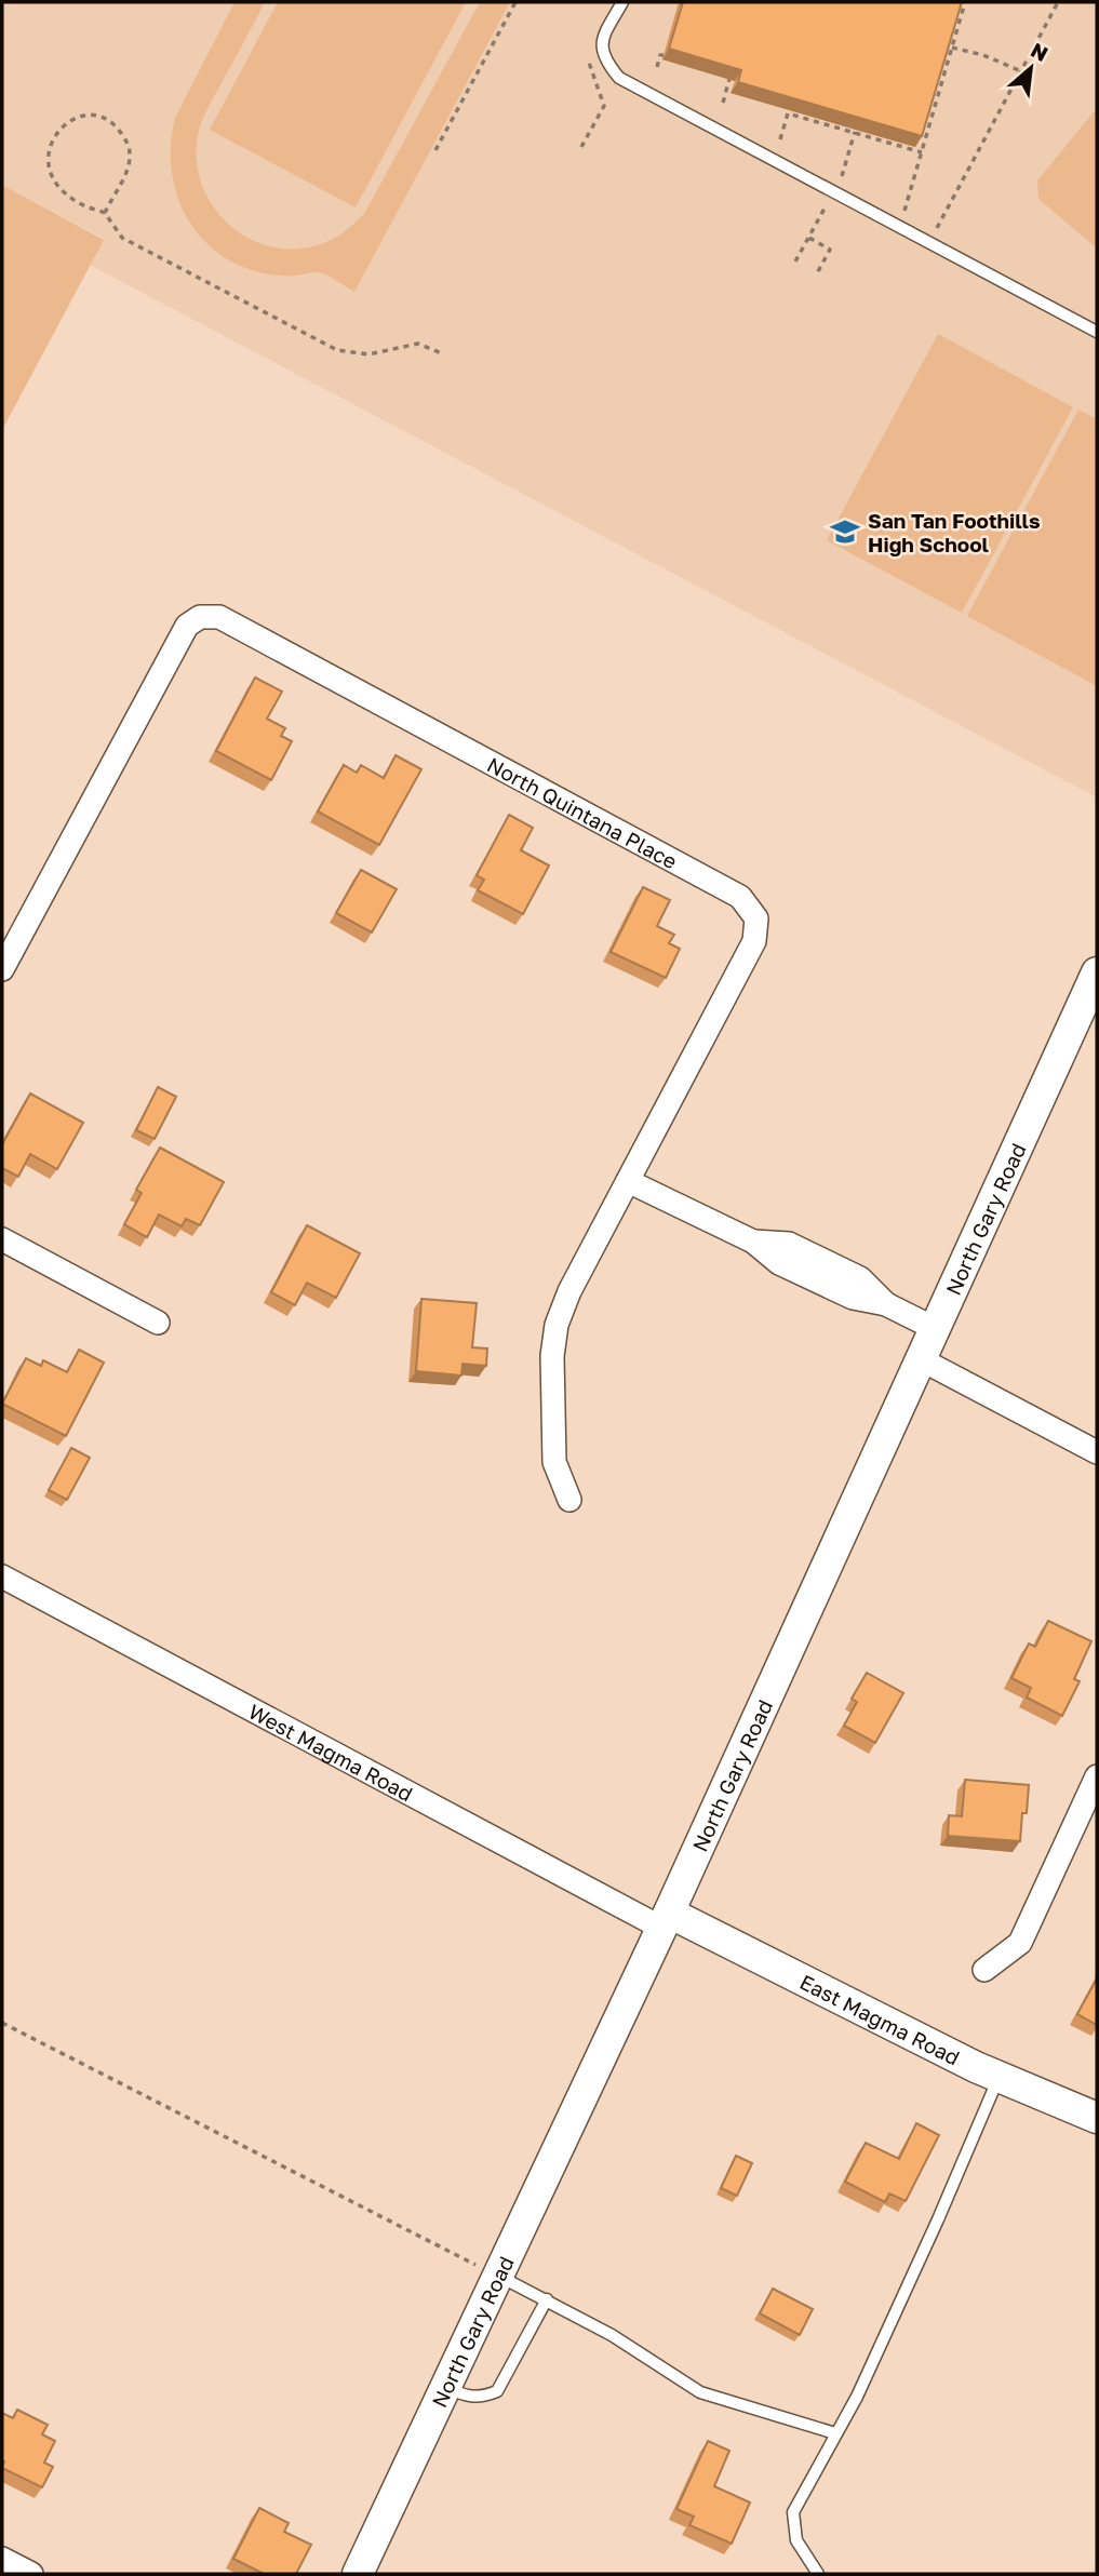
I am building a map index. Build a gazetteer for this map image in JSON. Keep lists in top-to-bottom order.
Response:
{
  "streets": {
    "street": [
      "North Quintana Place",
      "North Gary Road",
      "West Magma Road",
      "East Magma Road"
    ]
  },
  "crossings": [
    ["North Gary Road", "West Magma Road"],
    ["North Gary Road", "East Magma Road"],
    ["West Magma Road", "East Magma Road"]
  ],
  "places": {
    "school or university": ["San Tan Foothills High School"]
  },
  "north": "top right"
}
